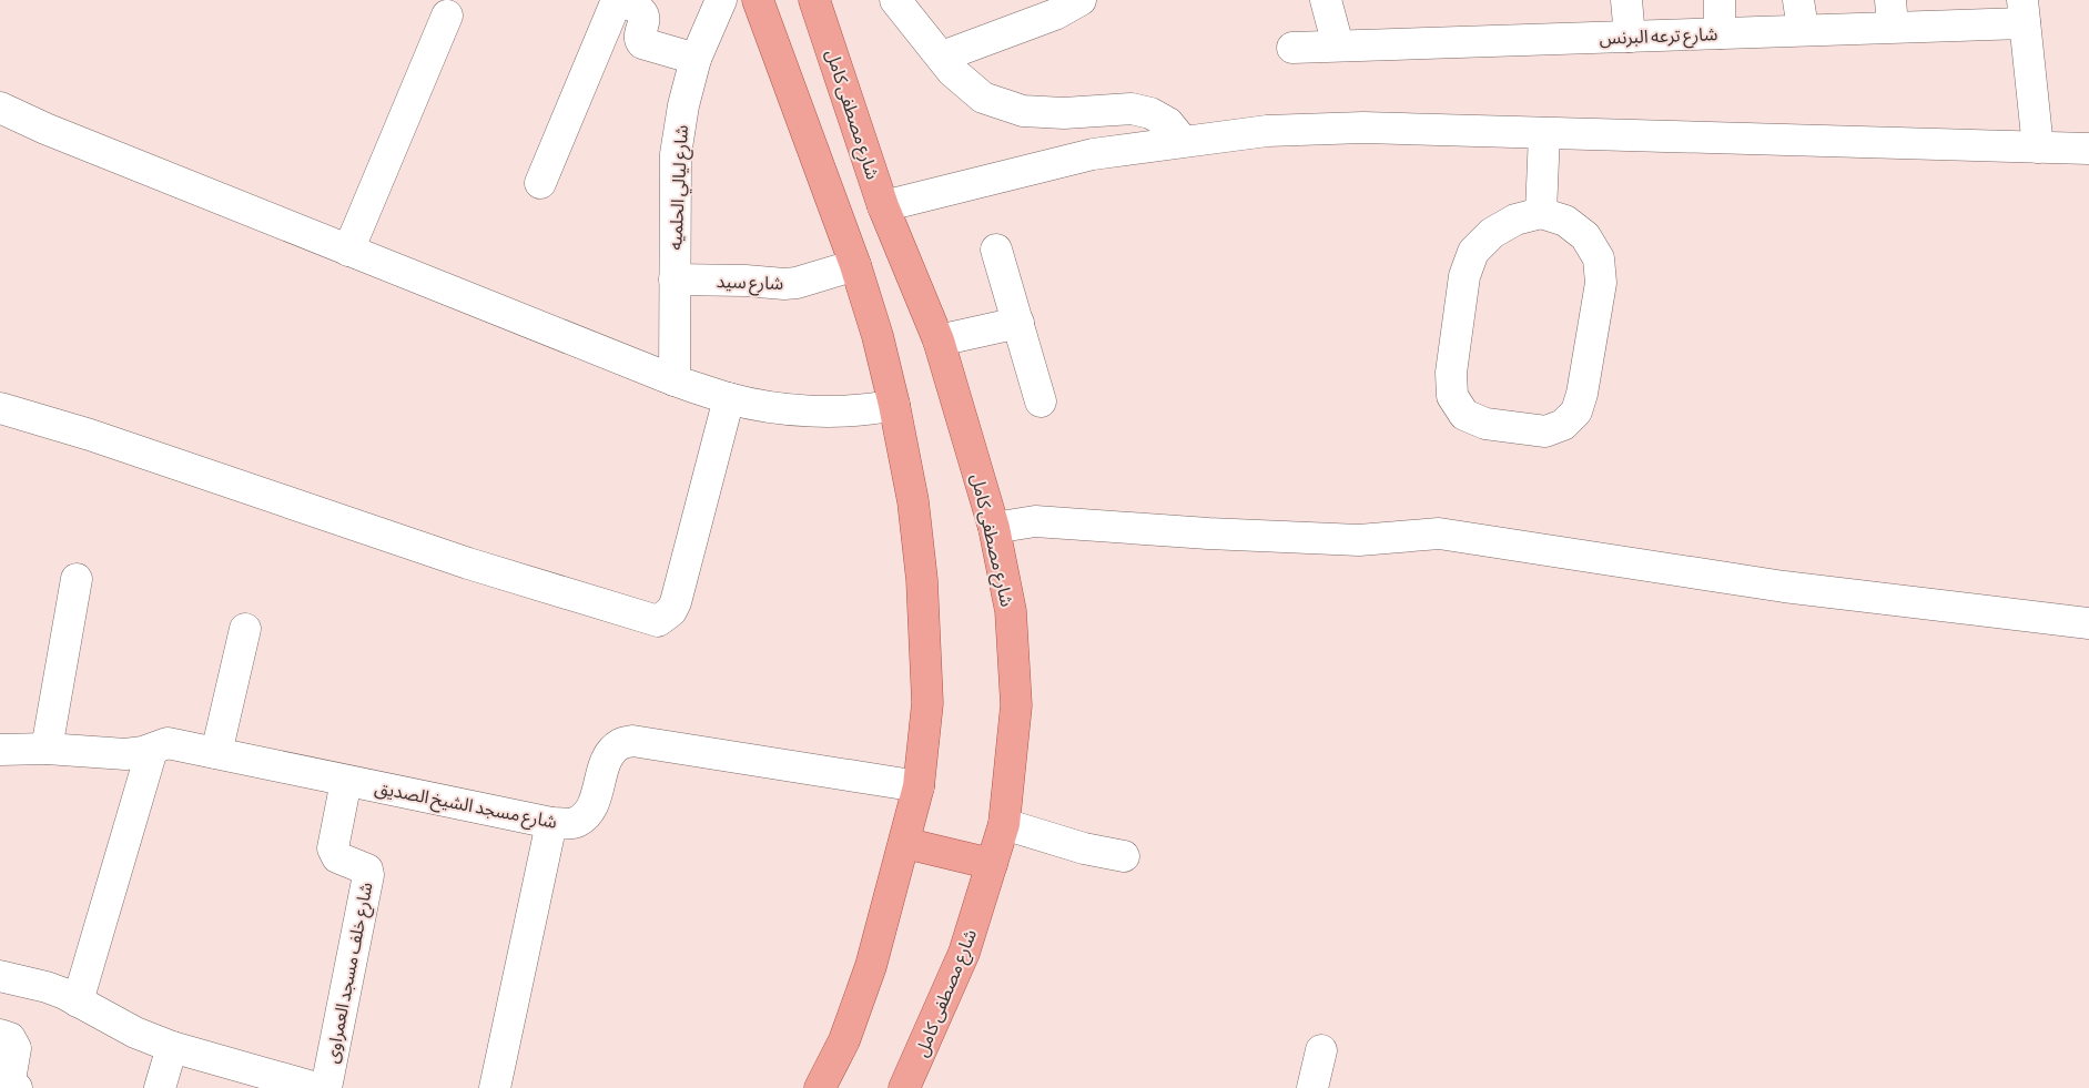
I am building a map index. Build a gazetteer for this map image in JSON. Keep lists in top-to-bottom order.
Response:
{
  "streets": {
    "main road": ["شارع مصطفى كامل"],
    "street": [
      "شارع ترعه البرنس",
      "شارع ليالي الحلميه",
      "شارع سيد",
      "شارع مسجد الشيخ الصديق",
      "شارع خلف مسجد العمراوى"
    ]
  },
  "crossings": [
    ["شارع ليالي الحلميه", "شارع سيد"],
    ["شارع مسجد الشيخ الصديق", "شارع خلف مسجد العمراوى"]
  ]
}
